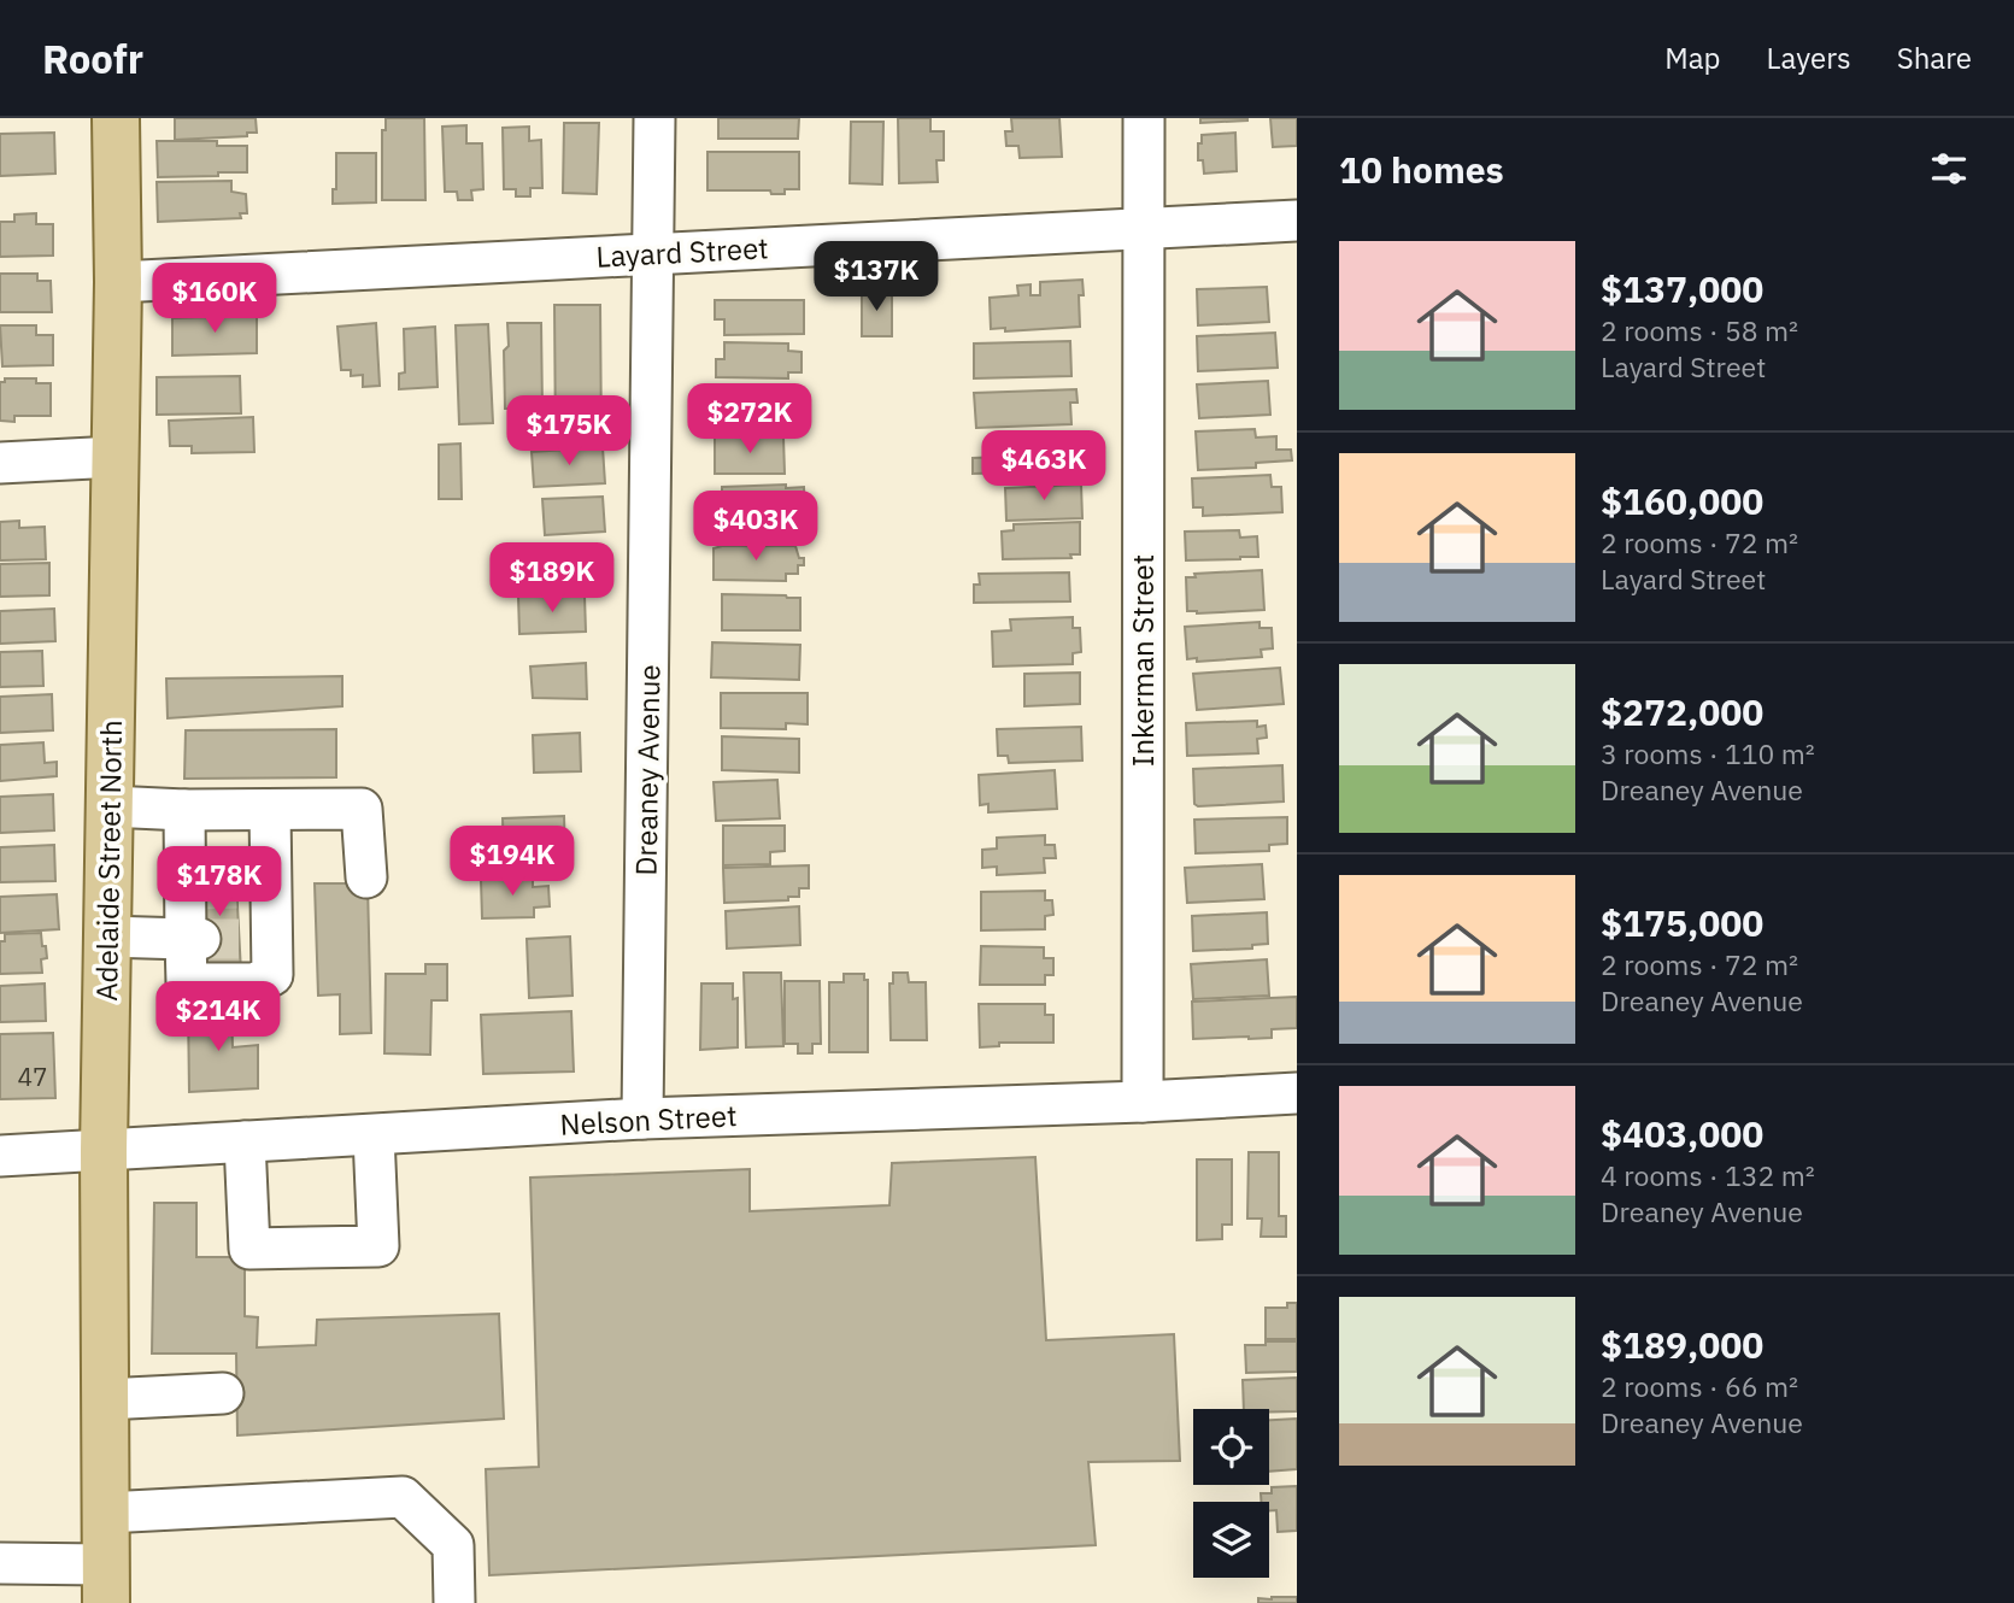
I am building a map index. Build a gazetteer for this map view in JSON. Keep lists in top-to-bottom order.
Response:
{
  "streets": {
    "main road": ["Adelaide Street North"],
    "street": [
      "Layard Street",
      "Inkerman Street",
      "Dreaney Avenue",
      "Nelson Street"
    ]
  },
  "crossings": [
    ["Layard Street", "Inkerman Street"],
    ["Layard Street", "Dreaney Avenue"],
    ["Layard Street", "Adelaide Street North"],
    ["Inkerman Street", "Nelson Street"],
    ["Dreaney Avenue", "Nelson Street"],
    ["Adelaide Street North", "Nelson Street"]
  ],
  "house_numbers": ["47"],
  "page": {
    "header": "Roofr",
    "nav": ["Map", "Layers", "Share"],
    "heading": "10 homes",
    "list": [
      {
        "name": "$137,000",
        "note": "2 rooms · 58 m² · Layard Street"
      },
      {
        "name": "$160,000",
        "note": "2 rooms · 72 m² · Layard Street"
      },
      {
        "name": "$272,000",
        "note": "3 rooms · 110 m² · Dreaney Avenue"
      },
      {
        "name": "$175,000",
        "note": "2 rooms · 72 m² · Dreaney Avenue"
      },
      {
        "name": "$403,000",
        "note": "4 rooms · 132 m² · Dreaney Avenue"
      },
      {
        "name": "$189,000",
        "note": "2 rooms · 66 m² · Dreaney Avenue"
      }
    ],
    "price": [
      "$137K",
      "$160K",
      "$272K",
      "$175K",
      "$463K",
      "$403K",
      "$189K",
      "$194K",
      "$178K",
      "$214K"
    ]
  }
}
